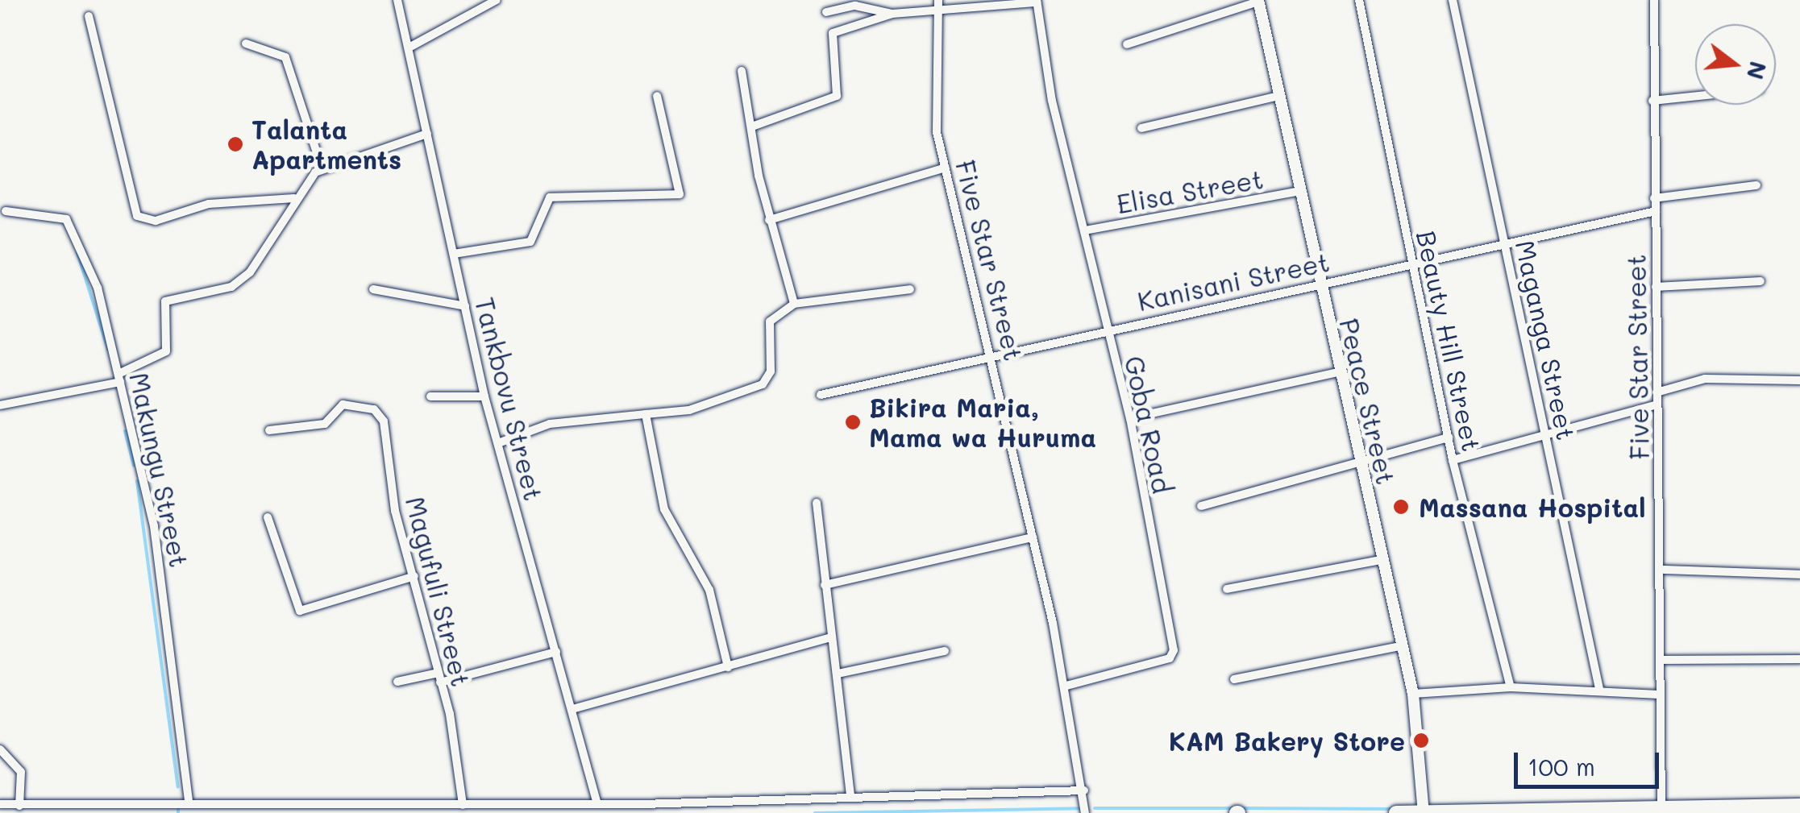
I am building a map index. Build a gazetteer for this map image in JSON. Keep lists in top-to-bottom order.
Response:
{
  "streets": {
    "street": [
      "Elisa Street",
      "Five Star Street",
      "Kanisani Street",
      "Maganga Street",
      "Beauty Hill Street",
      "Tankbovu Street",
      "Peace Street",
      "Goba Road",
      "Makungu Street",
      "Magufuli Street"
    ]
  },
  "crossings": [
    ["Elisa Street", "Peace Street"],
    ["Elisa Street", "Goba Road"],
    ["Five Star Street", "Kanisani Street"],
    ["Five Star Street", "Goba Road"],
    ["Kanisani Street", "Maganga Street"],
    ["Kanisani Street", "Beauty Hill Street"],
    ["Kanisani Street", "Peace Street"],
    ["Kanisani Street", "Goba Road"]
  ],
  "places": [
    "Talanta Apartments",
    "Bikira Maria, Mama wa Huruma",
    "Massana Hospital",
    "KAM Bakery Store"
  ],
  "scale_bar": "100 m",
  "north": "right"
}
